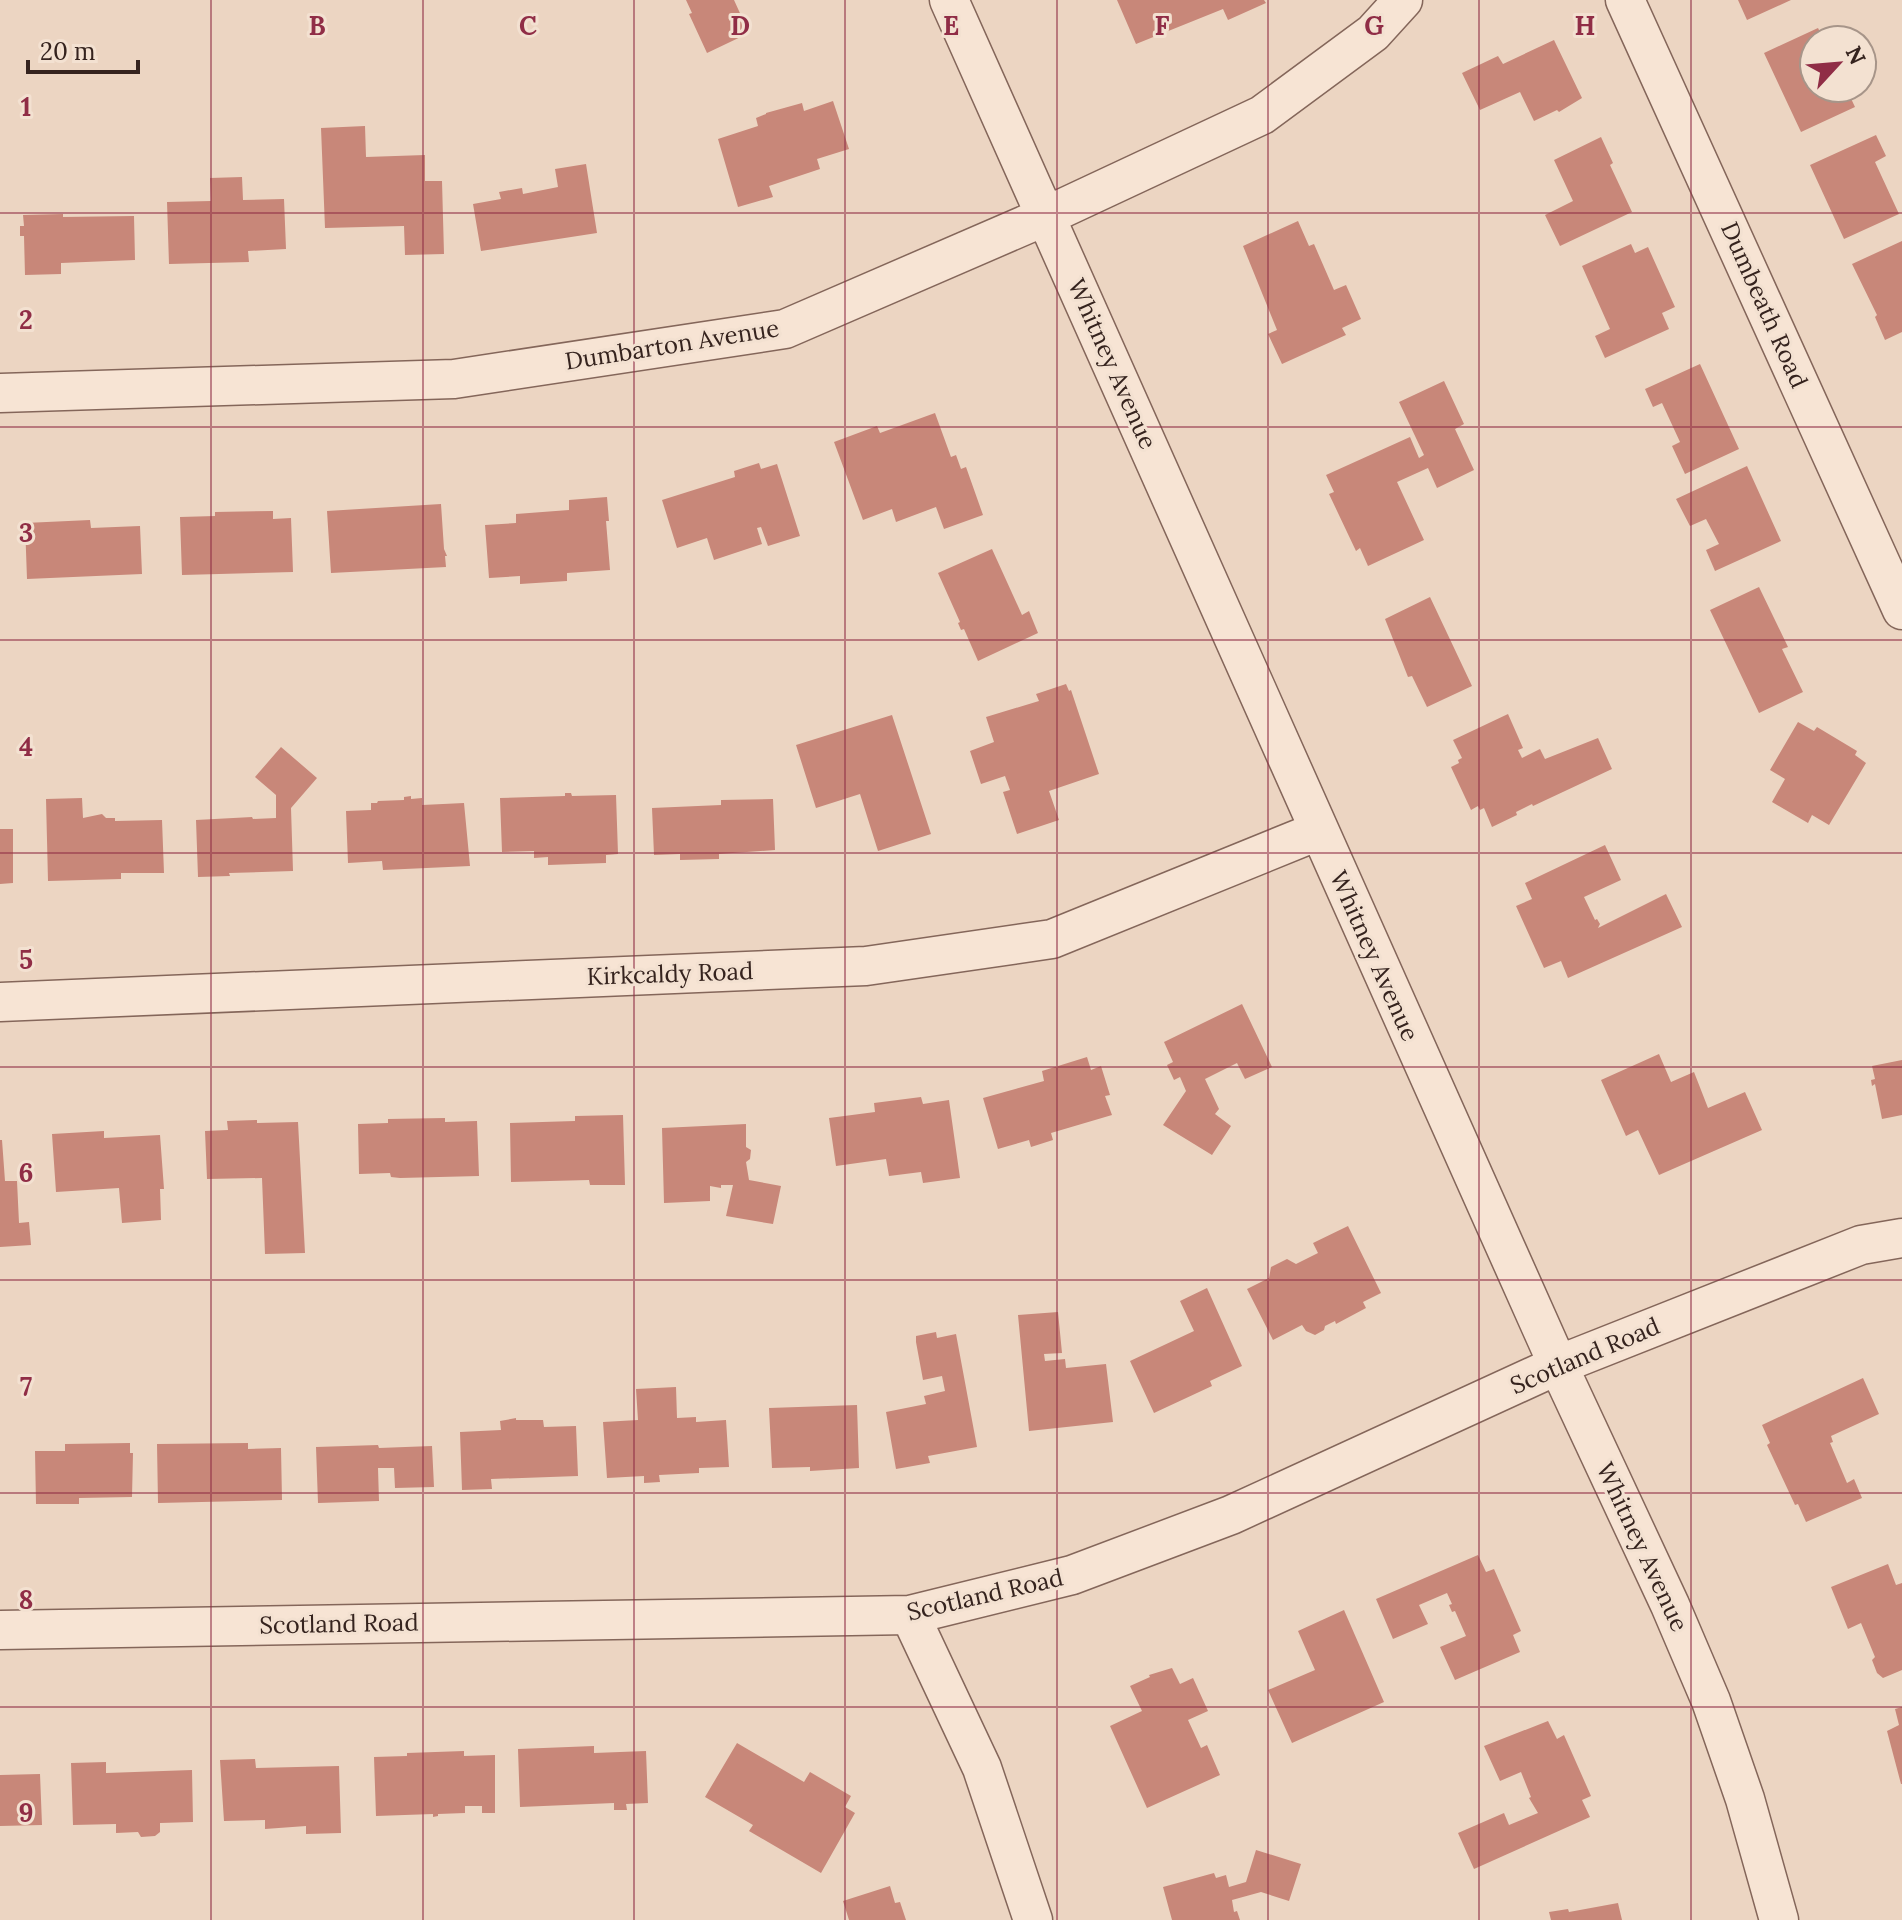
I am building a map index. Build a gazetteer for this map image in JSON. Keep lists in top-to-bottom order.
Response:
{
  "streets": {
    "street": [
      "Dumbeath Road",
      "Dumbarton Avenue",
      "Whitney Avenue",
      "Kirkcaldy Road",
      "Scotland Road"
    ]
  },
  "crossings": [
    ["Dumbarton Avenue", "Whitney Avenue"],
    ["Whitney Avenue", "Kirkcaldy Road"],
    ["Whitney Avenue", "Scotland Road"]
  ],
  "scale_bar": "20 m",
  "north": "top right",
  "grid": {
    "columns": [
      "B",
      "C",
      "D",
      "E",
      "F",
      "G",
      "H"
    ],
    "rows": [
      "1",
      "2",
      "3",
      "4",
      "5",
      "6",
      "7",
      "8",
      "9"
    ]
  }
}
